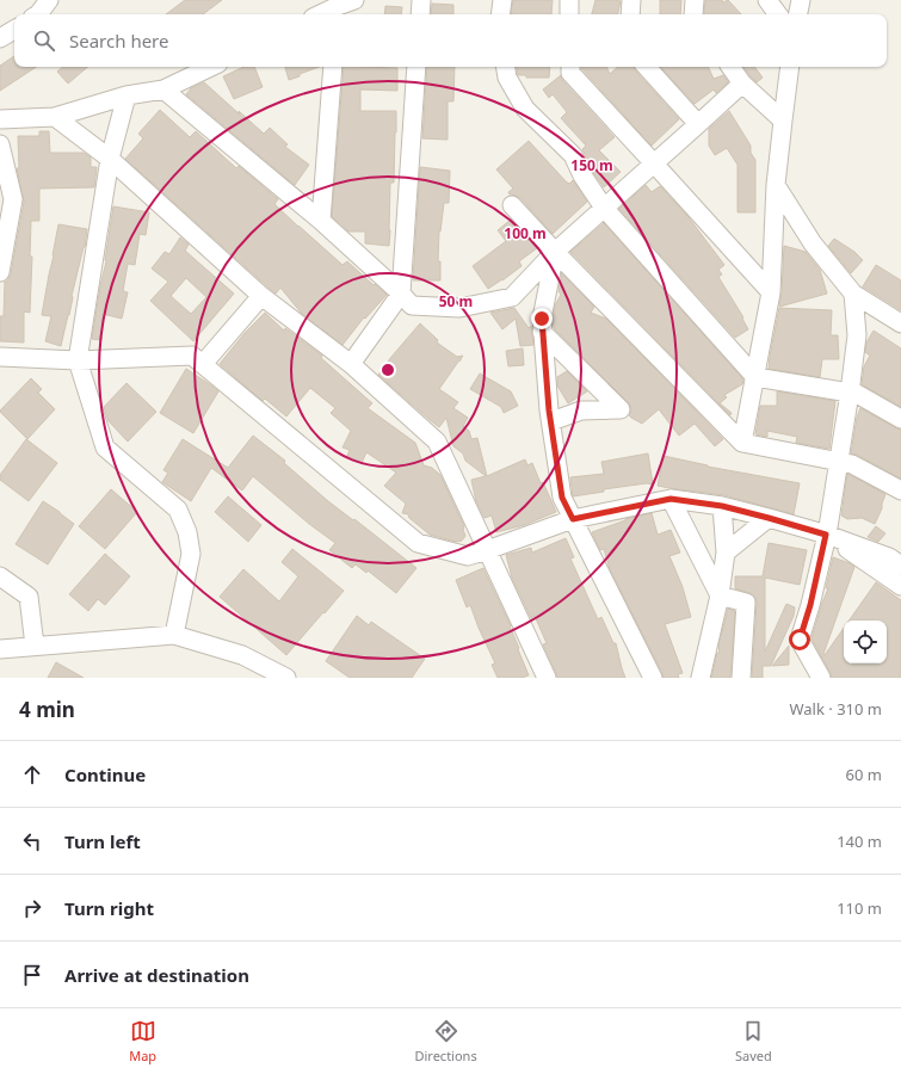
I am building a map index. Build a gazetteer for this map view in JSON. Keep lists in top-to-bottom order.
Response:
{
  "page": {
    "search": "Search here",
    "heading": ["4 min", "Walk · 310 m"],
    "list": [
      ["Continue", "60 m"],
      ["Turn left", "140 m"],
      ["Turn right", "110 m"],
      "Arrive at destination"
    ],
    "nav": ["Map", "Directions", "Saved"]
  },
  "rings": ["150 m", "100 m", "50 m"]
}
